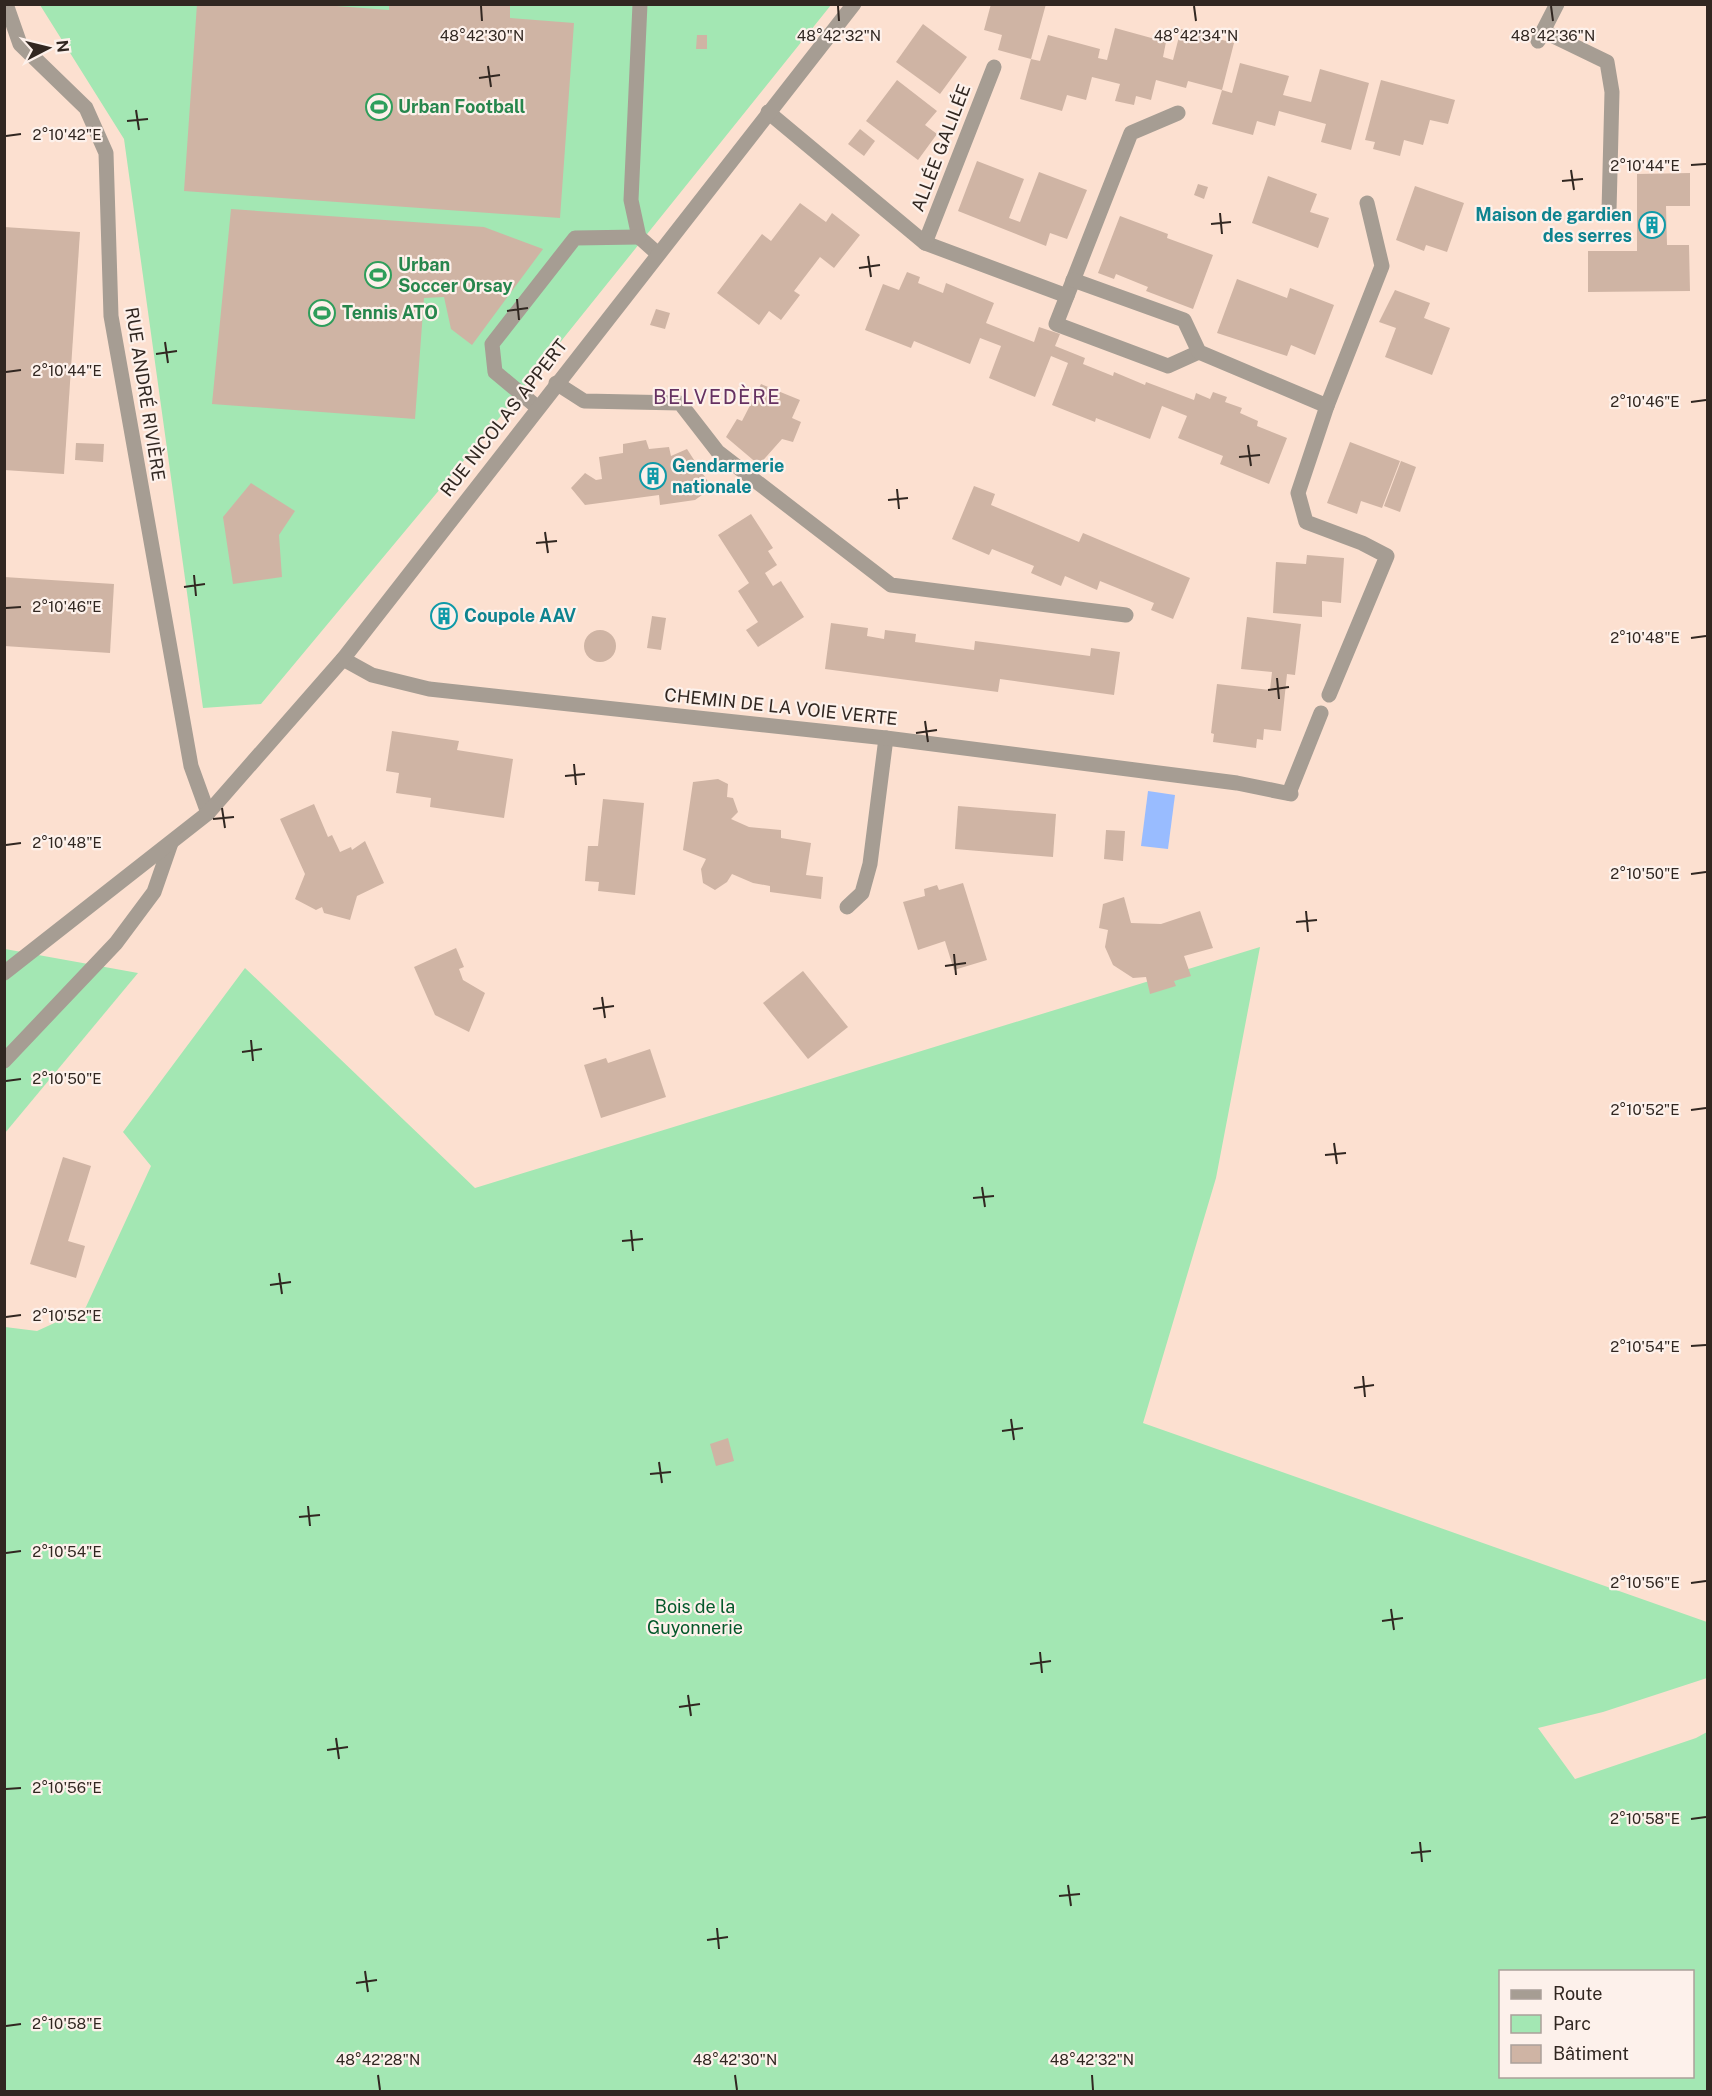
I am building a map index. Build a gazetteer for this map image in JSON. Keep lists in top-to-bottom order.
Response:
{
  "streets": {
    "street": [
      "ALLÉE GALILÉE",
      "RUE ANDRÉ RIVIÈRE",
      "RUE NICOLAS APPERT",
      "CHEMIN DE LA VOIE VERTE"
    ]
  },
  "crossings": [
    ["RUE ANDRÉ RIVIÈRE", "RUE NICOLAS APPERT"],
    ["RUE NICOLAS APPERT", "CHEMIN DE LA VOIE VERTE"]
  ],
  "districts": ["BELVEDÈRE"],
  "parks": ["Bois de la Guyonnerie"],
  "places": {
    "sports": ["Urban Football", "Urban Soccer Orsay", "Tennis ATO"],
    "building": ["Maison de gardien des serres", "Gendarmerie nationale", "Coupole AAV"]
  },
  "legend": ["Route", "Parc", "Bâtiment"],
  "north": "right",
  "coordinates": [
    "48°42'30\"N",
    "48°42'32\"N",
    "48°42'34\"N",
    "48°42'36\"N",
    "2°10'42\"E",
    "2°10'44\"E",
    "2°10'46\"E",
    "2°10'48\"E",
    "2°10'50\"E",
    "2°10'52\"E",
    "2°10'54\"E",
    "2°10'56\"E",
    "2°10'58\"E",
    "48°42'28\"N"
  ]
}
